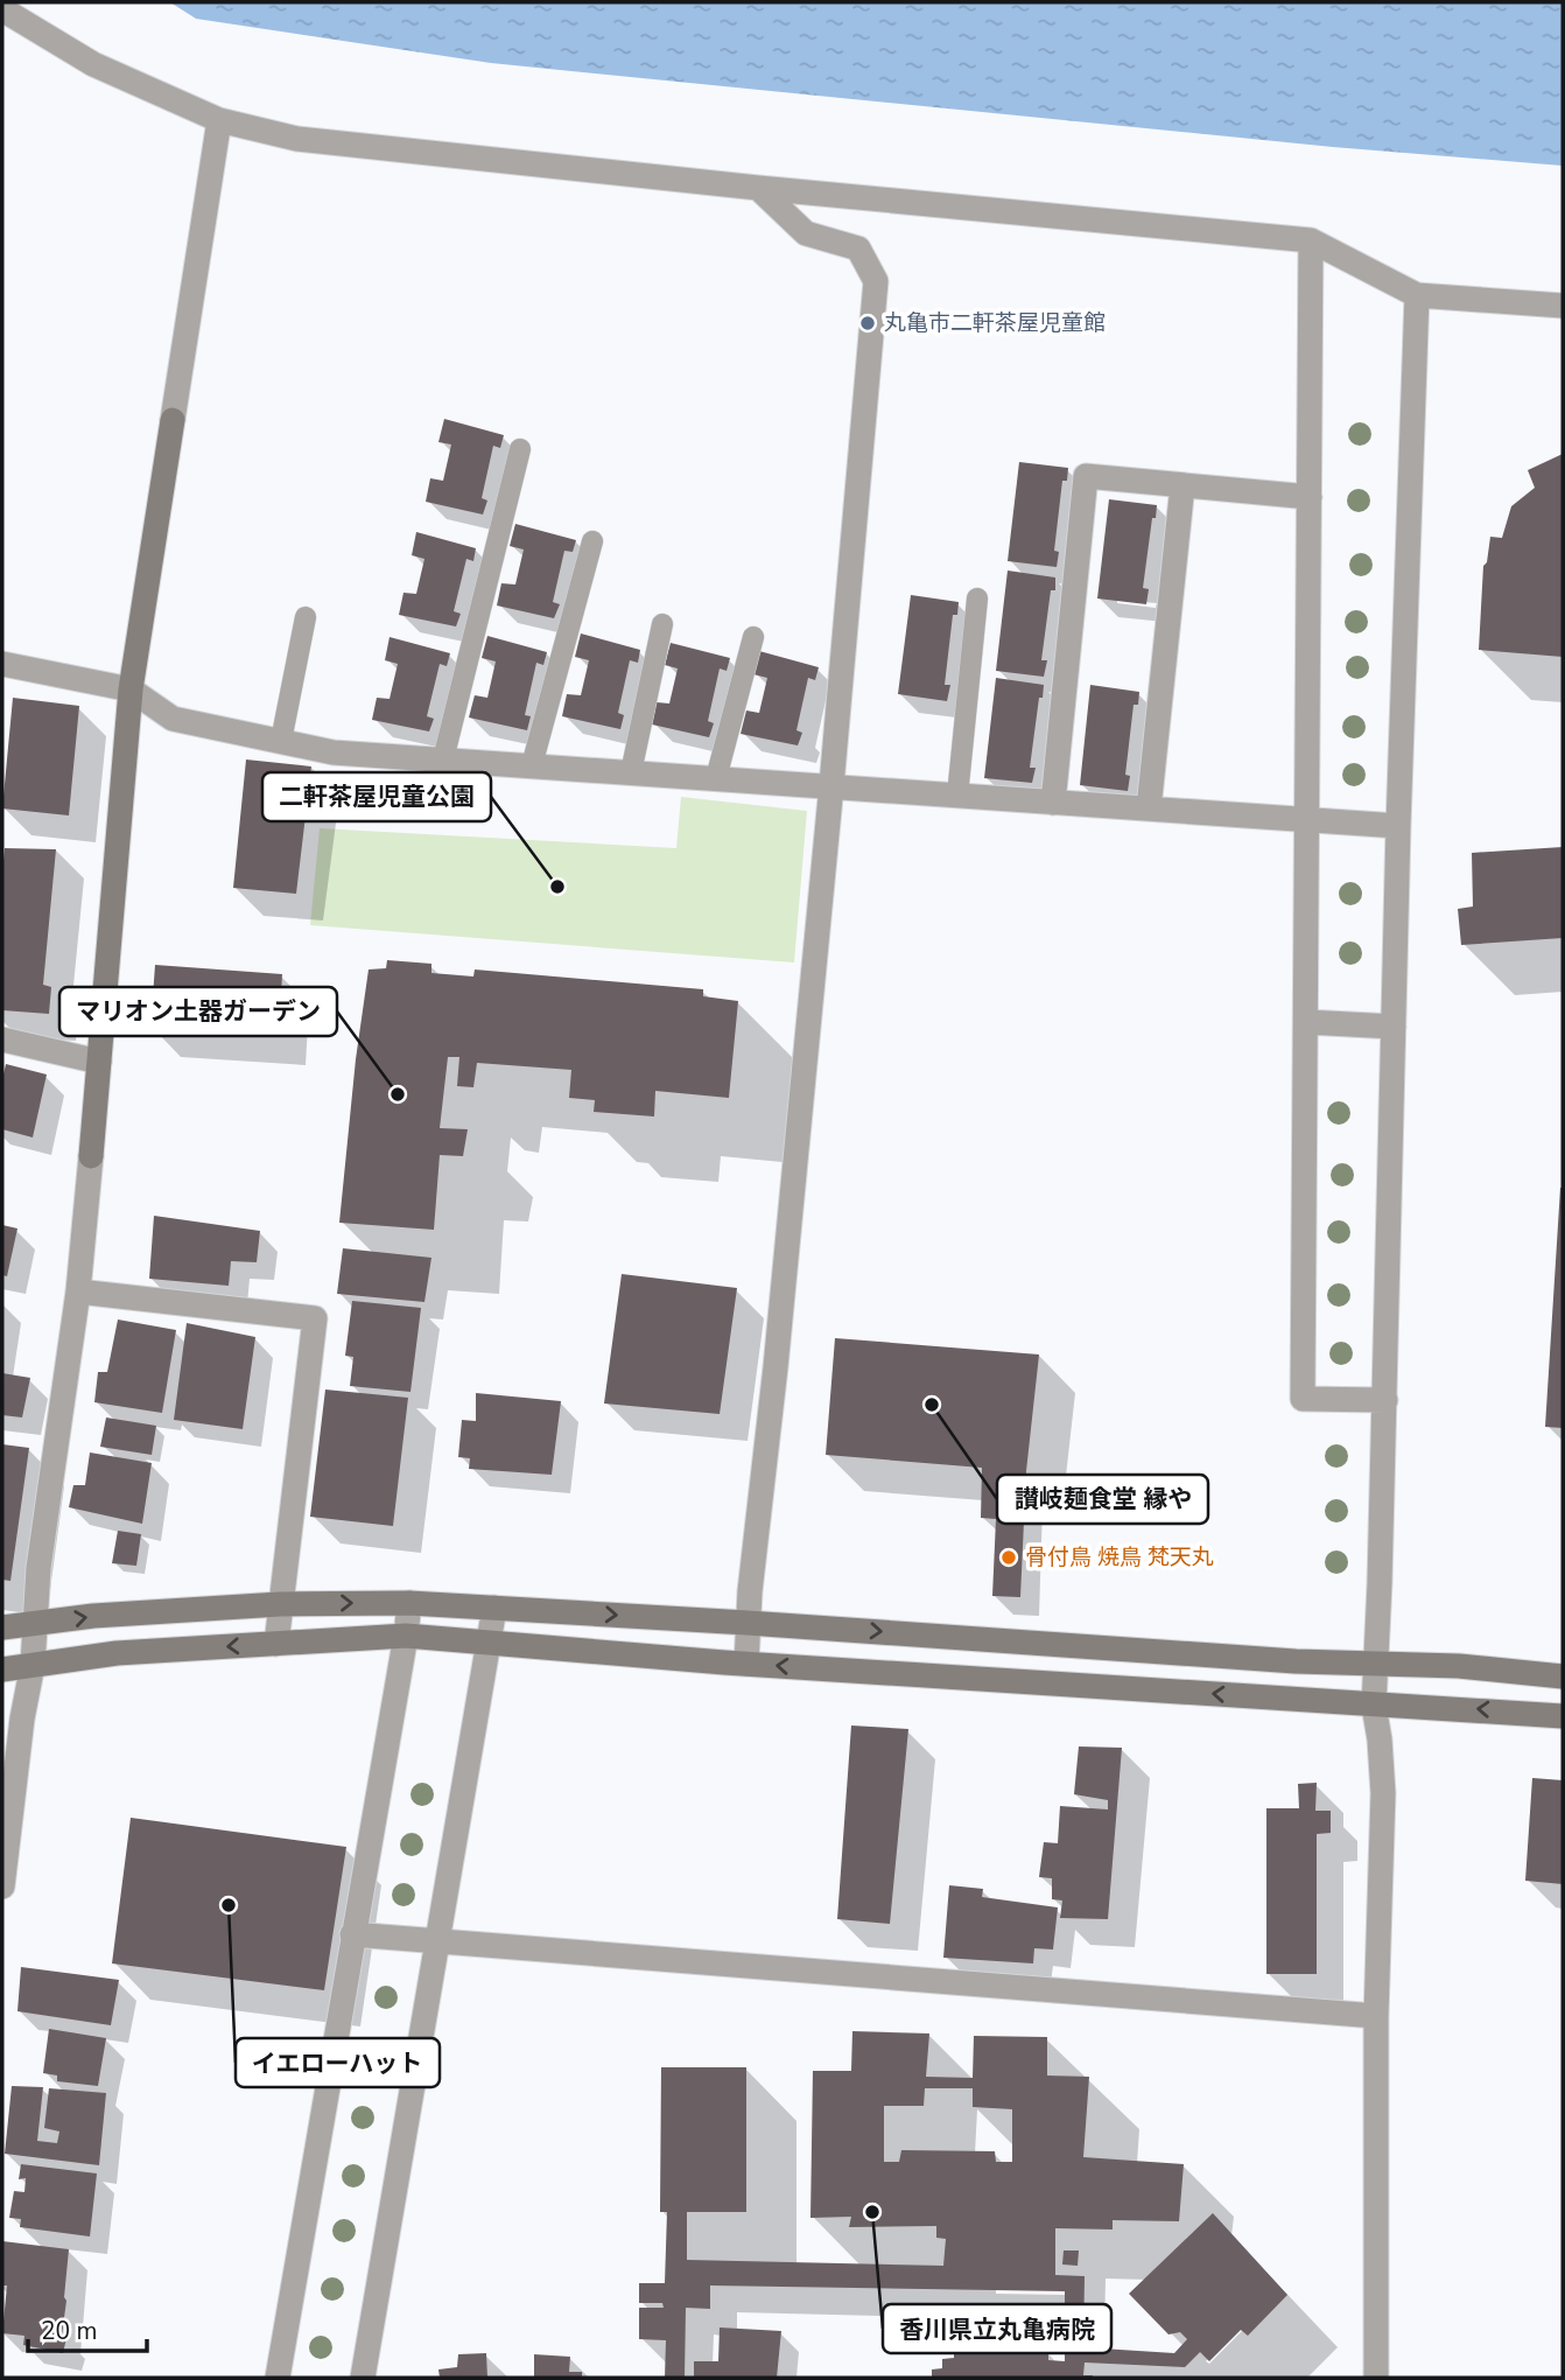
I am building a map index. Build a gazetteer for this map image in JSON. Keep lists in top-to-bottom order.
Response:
{
  "places": [
    "丸亀市二軒茶屋児童館",
    "二軒茶屋児童公園",
    "マリオン土器ガーデン",
    "讃岐麺食堂 縁や",
    "骨付鳥 焼鳥 梵天丸",
    "イエローハット",
    "香川県立丸亀病院"
  ],
  "scale_bar": "20 m"
}
